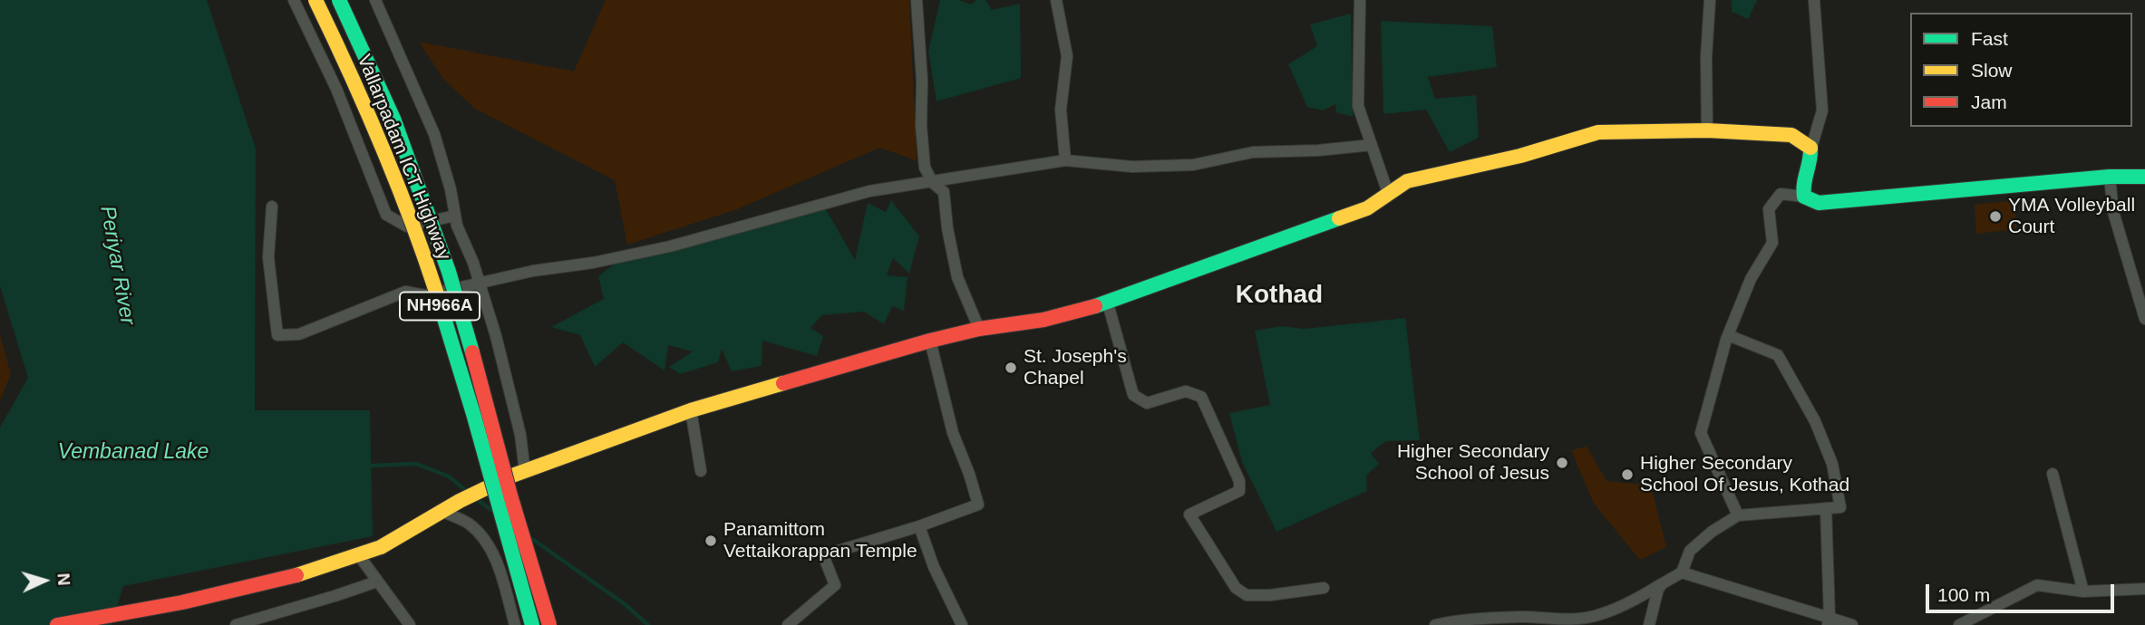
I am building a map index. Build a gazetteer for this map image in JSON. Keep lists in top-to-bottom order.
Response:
{
  "streets": {
    "main road": ["Vallarpadam ICT Highway", "NH966A"]
  },
  "districts": ["Kothad"],
  "water": ["Periyar River", "Vembanad Lake"],
  "places": [
    "YMA Volleyball Court",
    "St. Joseph's Chapel",
    "Higher Secondary School of Jesus",
    "Higher Secondary School Of Jesus, Kothad",
    "Panamittom Vettaikorappan Temple"
  ],
  "legend": ["Fast", "Slow", "Jam"],
  "scale_bar": "100 m",
  "north": "right"
}
